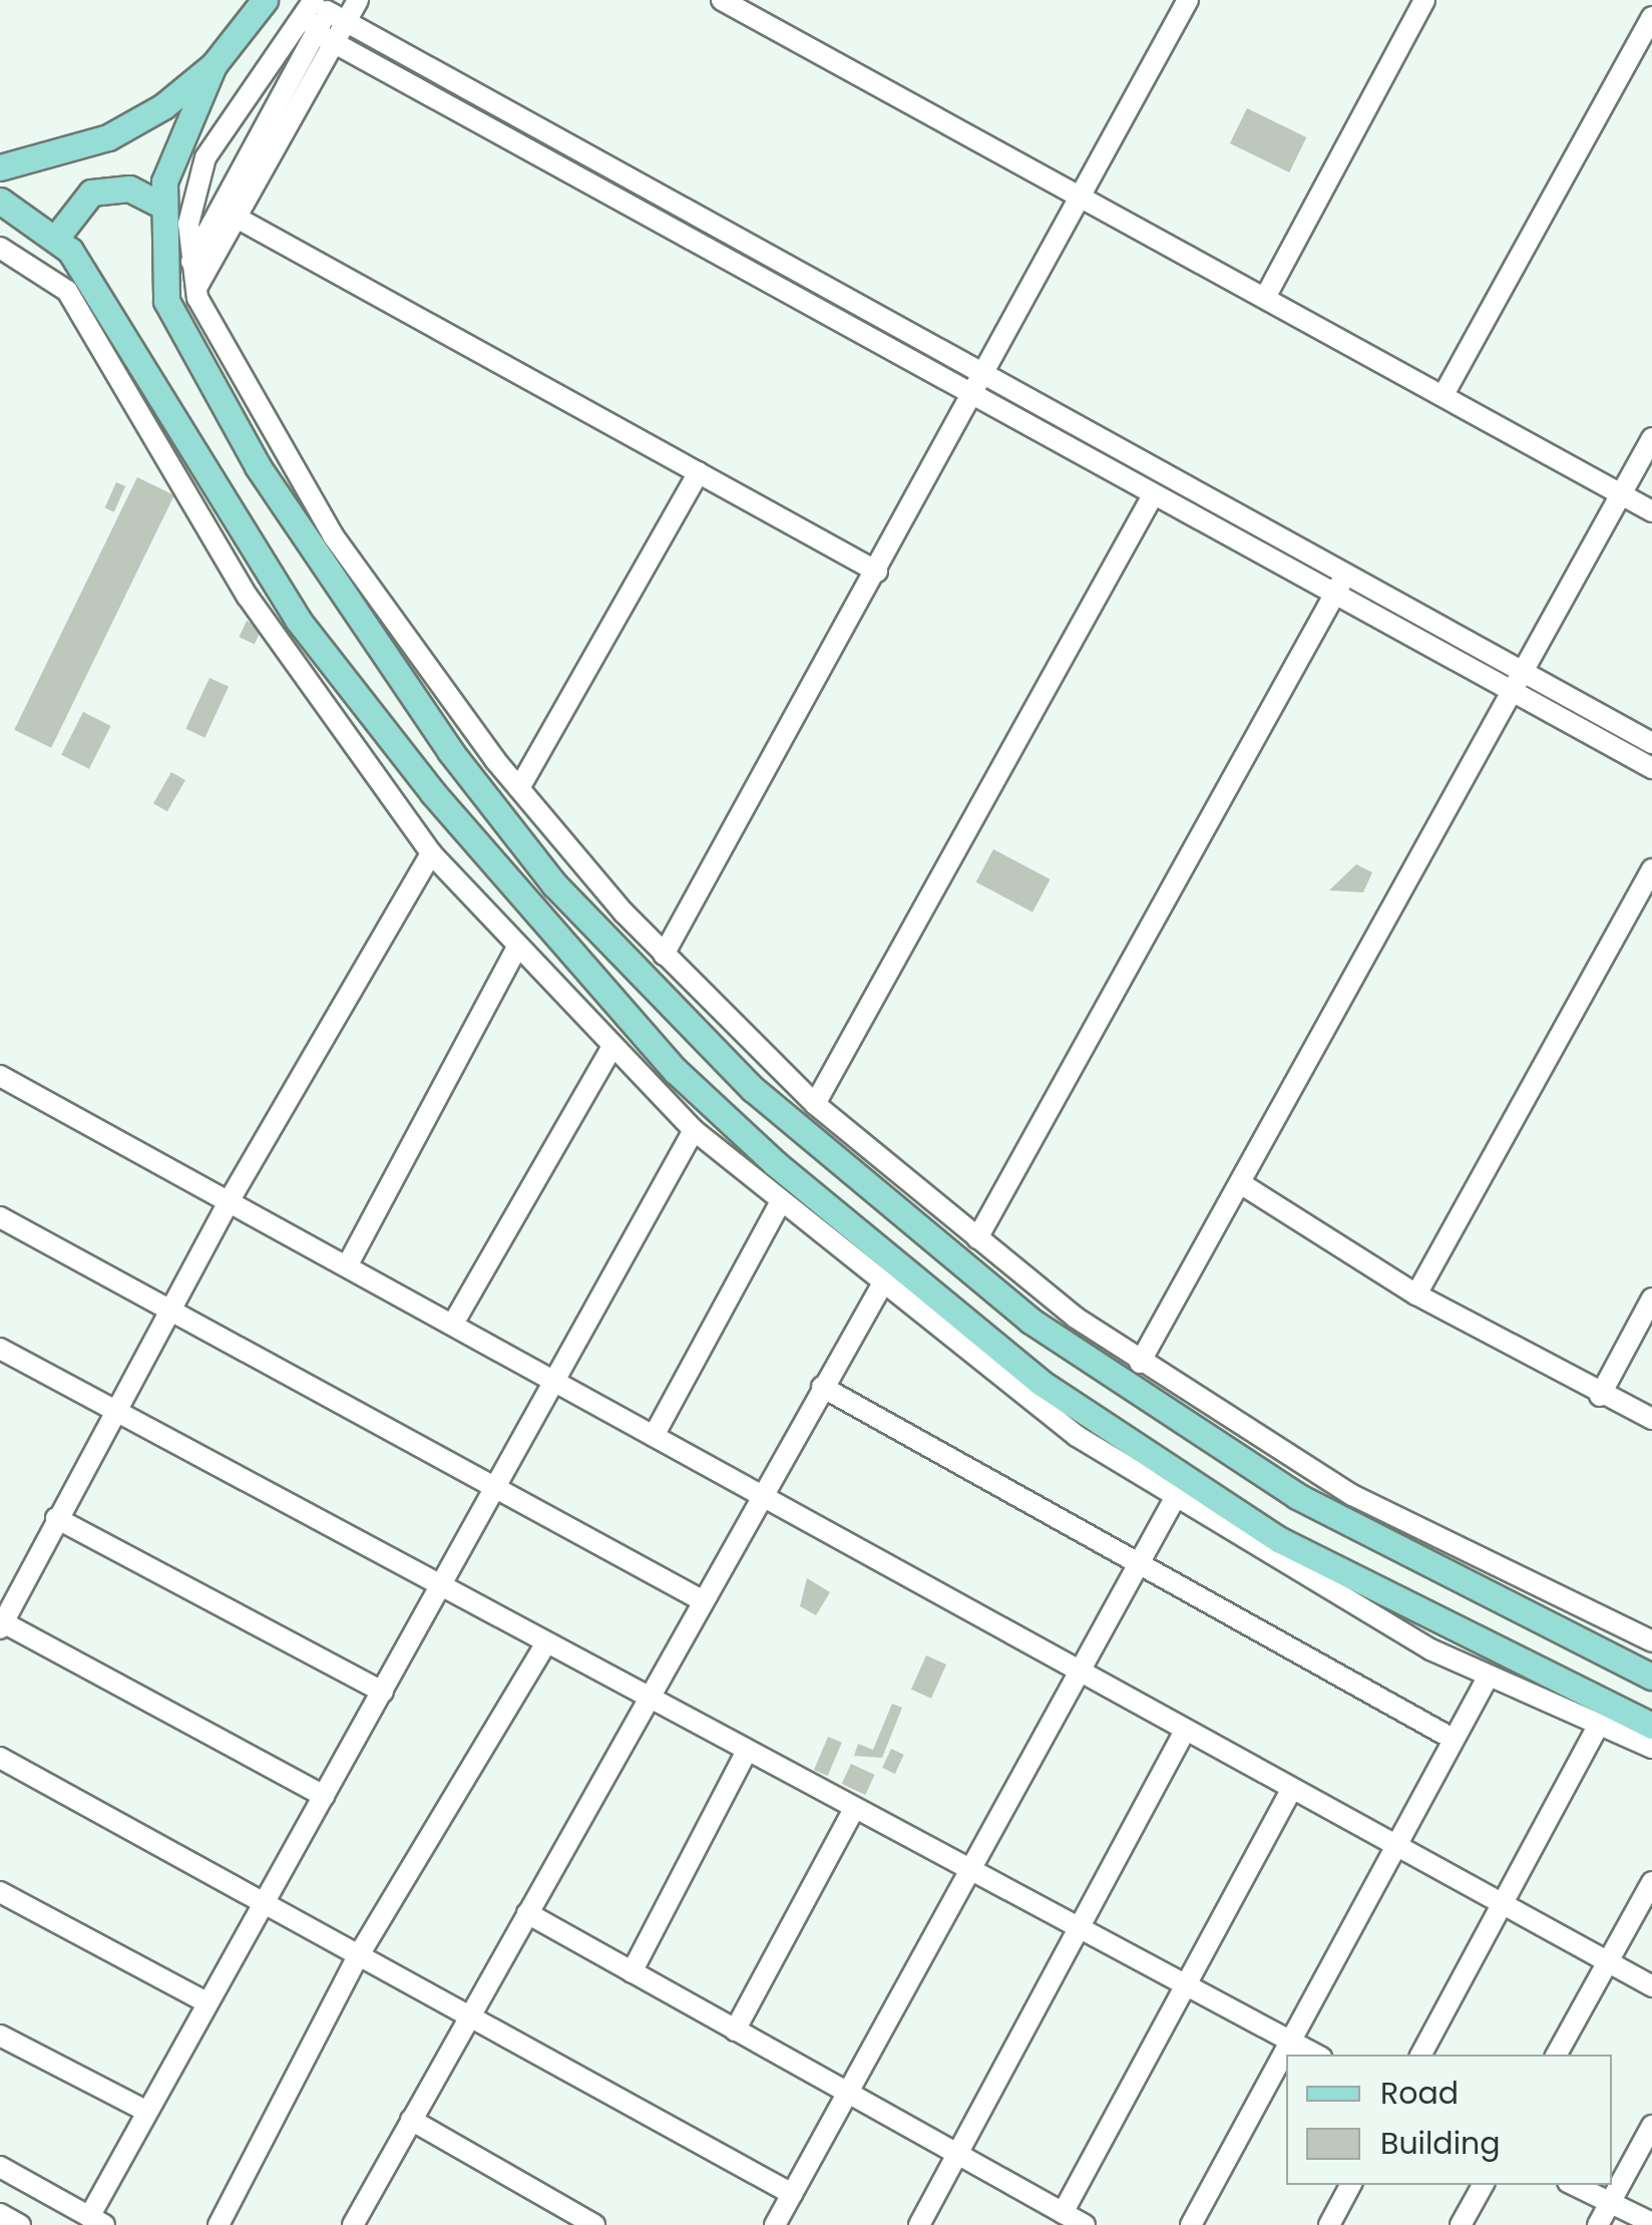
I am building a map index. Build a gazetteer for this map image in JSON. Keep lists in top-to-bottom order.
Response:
{
  "legend": ["Road", "Building"]
}
